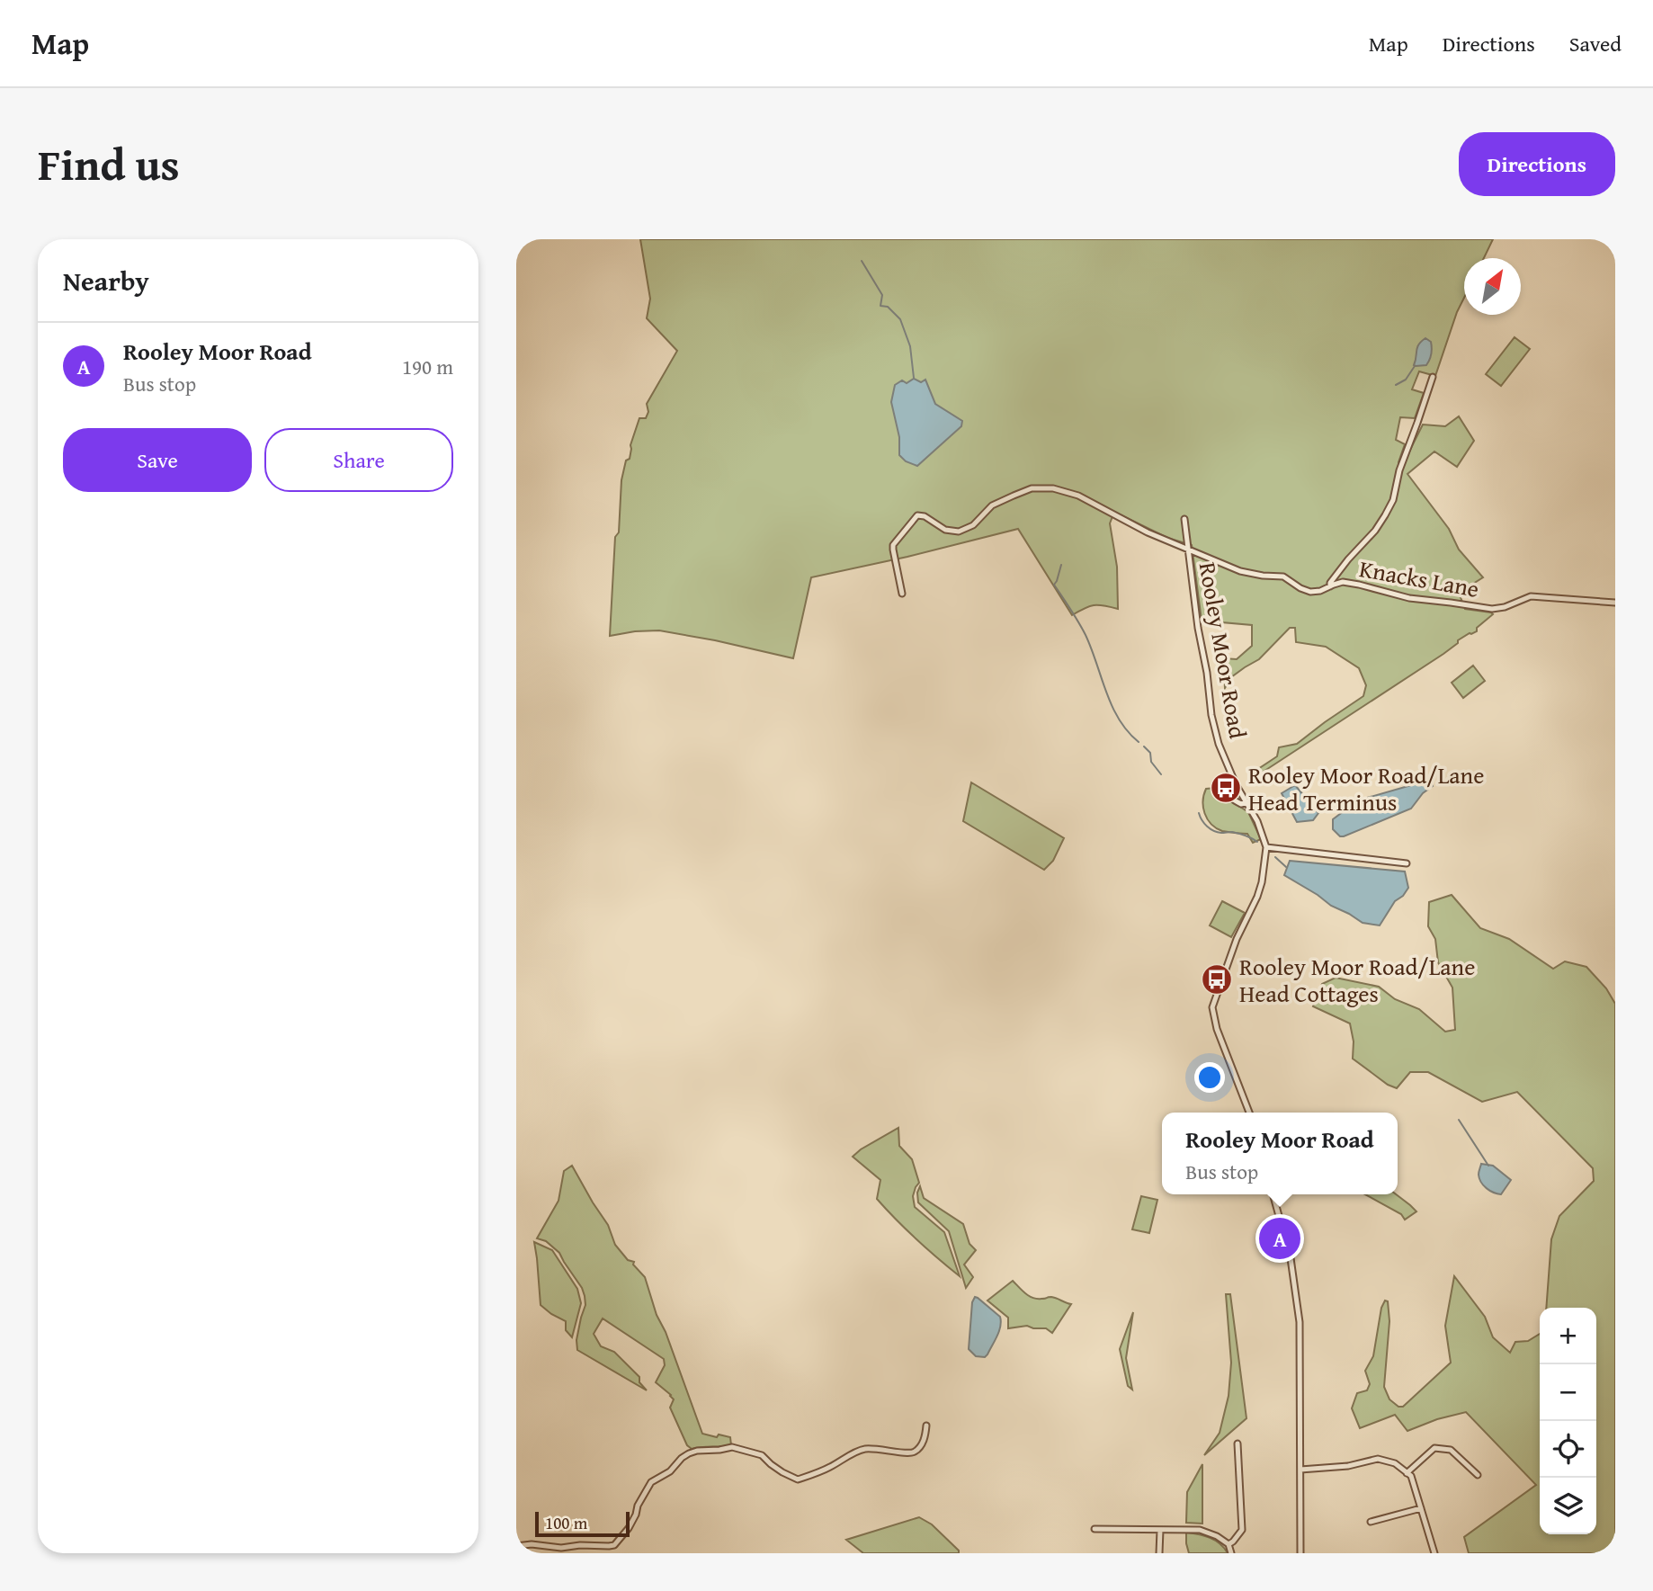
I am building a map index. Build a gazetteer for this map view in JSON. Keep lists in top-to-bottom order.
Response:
{
  "streets": {
    "street": ["Knacks Lane", "Rooley Moor Road"]
  },
  "crossings": [
    ["Knacks Lane", "Rooley Moor Road"]
  ],
  "places": {
    "bus stop": ["Rooley Moor Road/Lane Head Terminus", "Rooley Moor Road/Lane Head Cottages"]
  },
  "scale_bar": "100 m",
  "north": "top right",
  "page": {
    "header": "Map",
    "nav": ["Map", "Directions", "Saved"],
    "title": "Find us",
    "buttons": [
      "Directions",
      ["Save", "Share"]
    ],
    "heading": "Nearby",
    "list": [
      {
        "mark": "A",
        "name": "Rooley Moor Road",
        "note": "Bus stop",
        "value": "190 m"
      }
    ],
    "popup": ["Rooley Moor Road", "Bus stop"],
    "pins": "A",
    "map_buttons": ["+", "−"],
    "scale": "100 m"
  }
}
